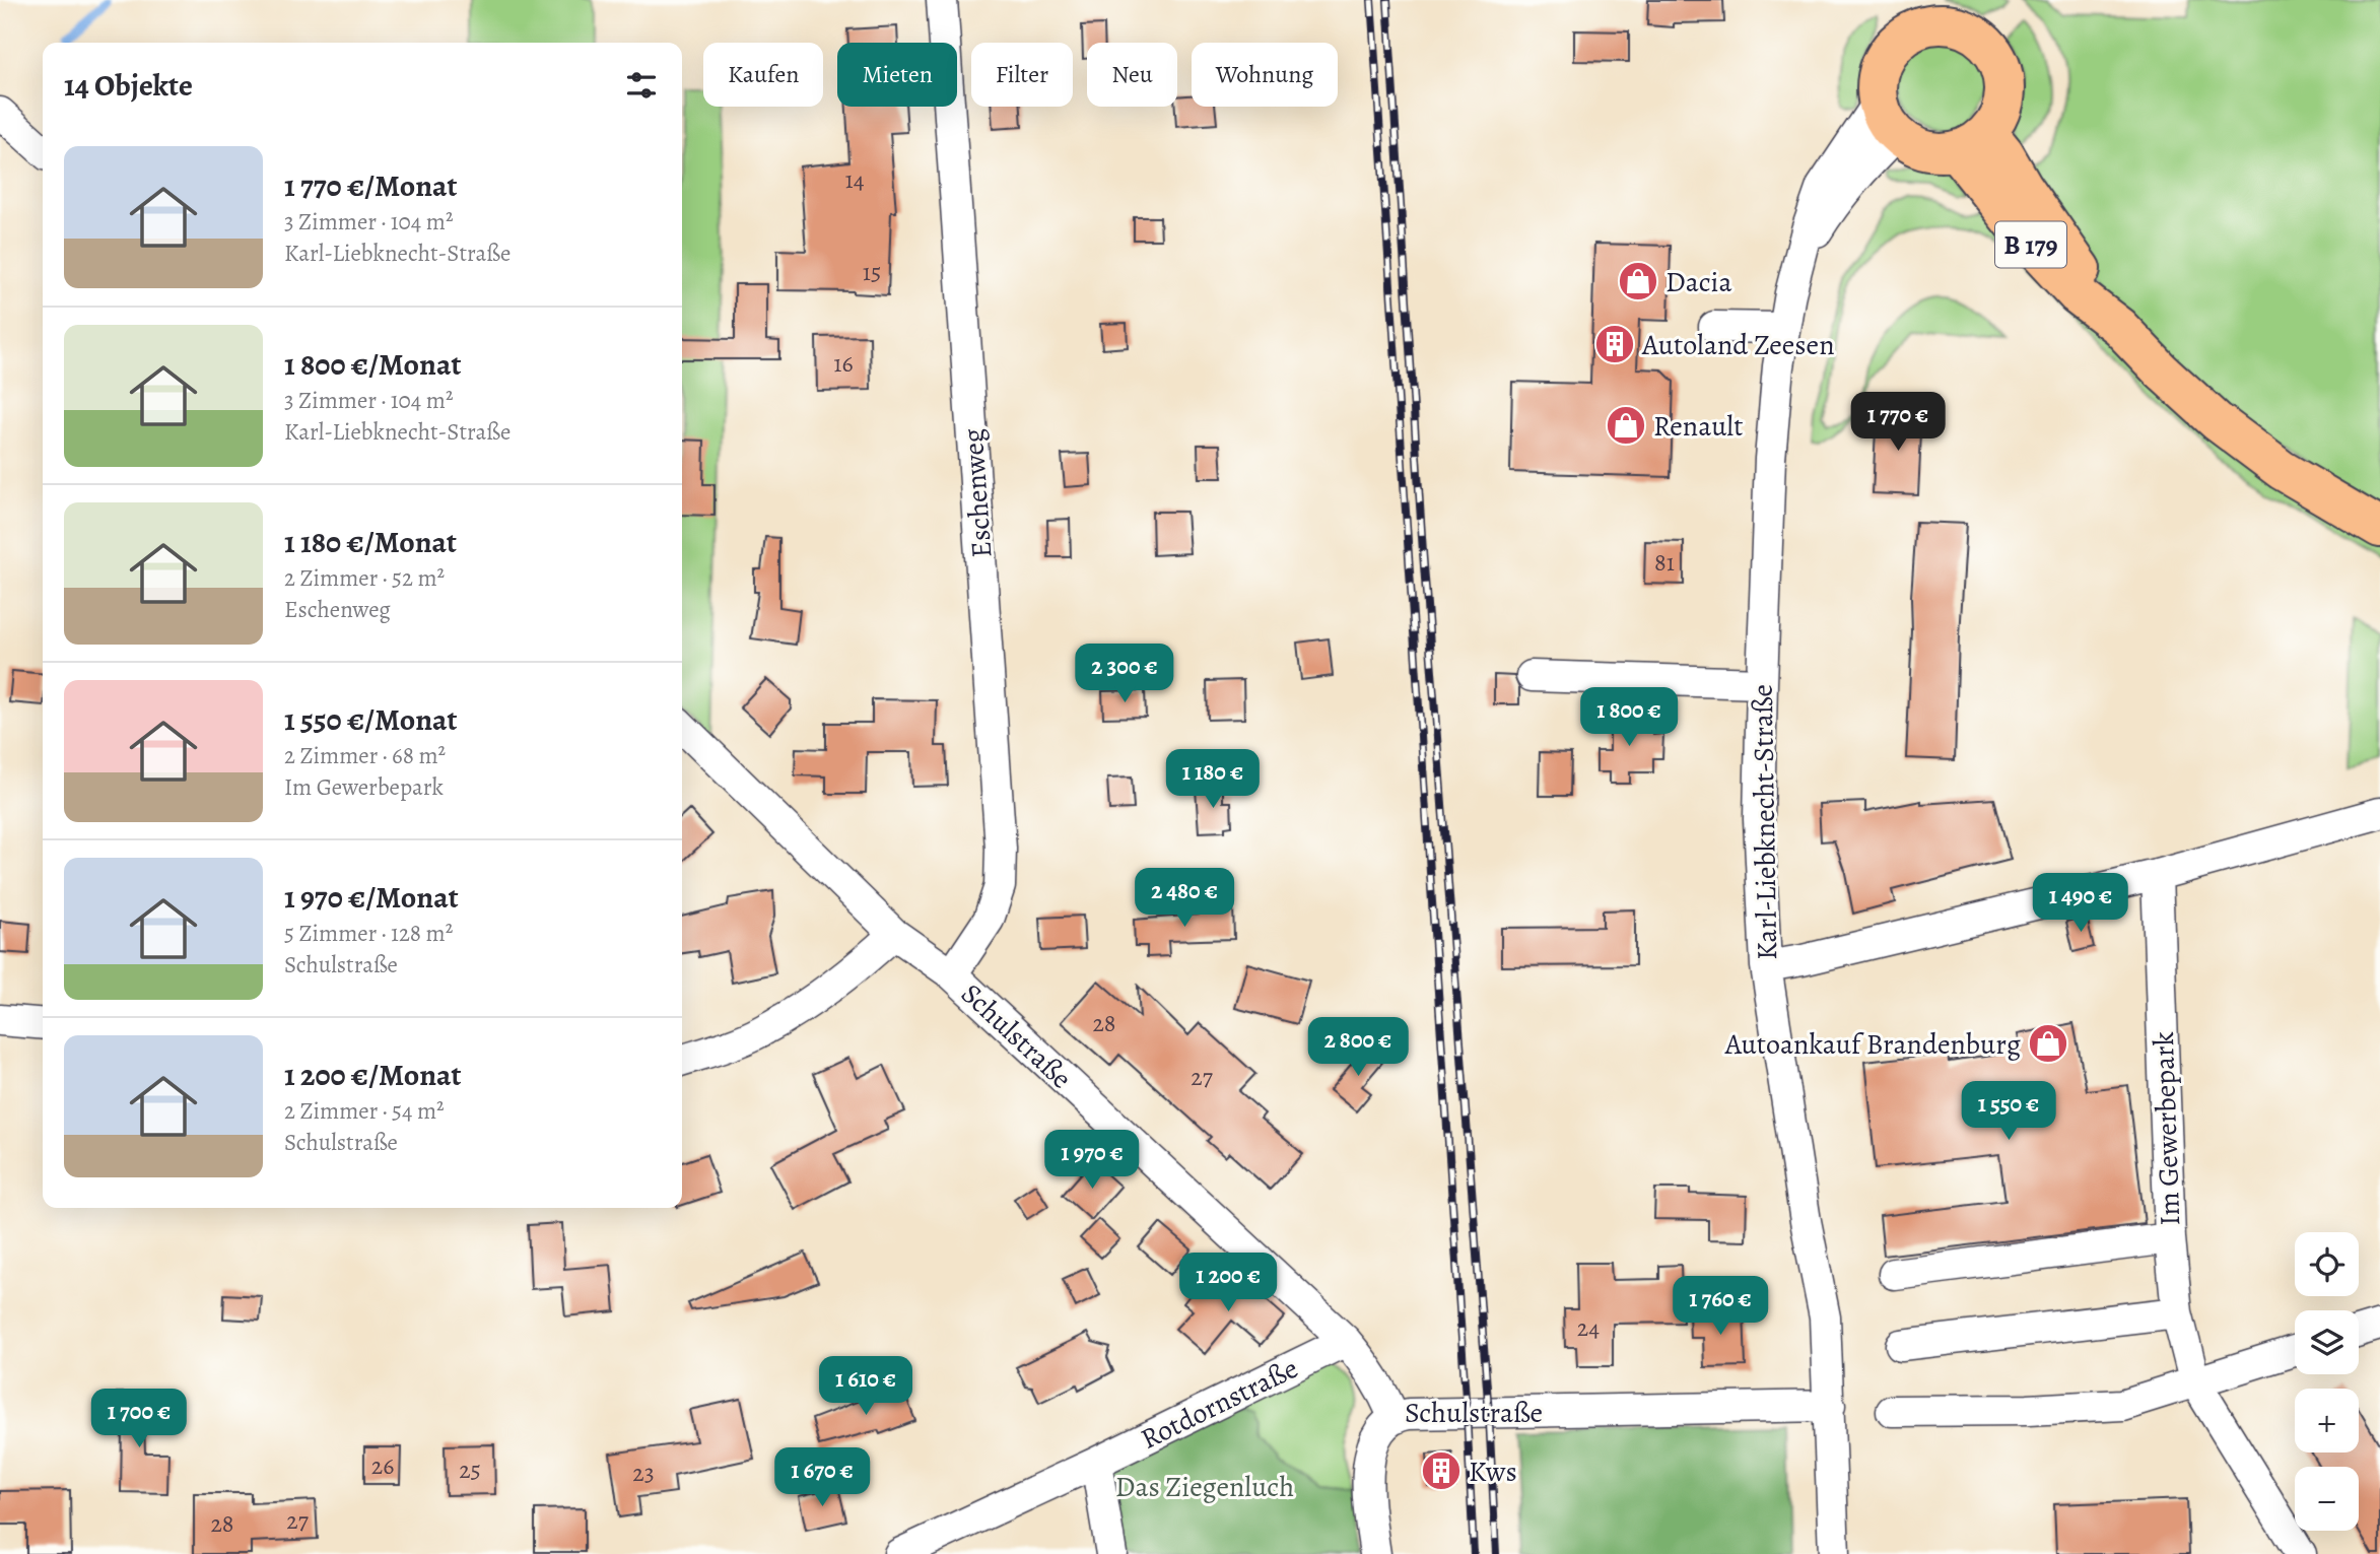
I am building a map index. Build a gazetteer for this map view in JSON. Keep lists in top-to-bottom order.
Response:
{
  "streets": {
    "main road": ["B 179"],
    "street": [
      "Eschenweg",
      "Karl-Liebknecht-Straße",
      "Schulstraße",
      "Im Gewerbepark",
      "Rotdornstraße"
    ]
  },
  "crossings": [
    ["B 179", "Karl-Liebknecht-Straße"],
    ["Eschenweg", "Schulstraße"],
    ["Karl-Liebknecht-Straße", "Schulstraße"],
    ["Schulstraße", "Rotdornstraße"]
  ],
  "parks": ["Das Ziegenluch"],
  "places": {
    "shop": ["Dacia", "Renault", "Autoankauf Brandenburg"],
    "building": ["Autoland Zeesen", "Kws"]
  },
  "house_numbers": [
    "14",
    "15",
    "16",
    "81",
    "28",
    "27",
    "24",
    "26",
    "25",
    "23",
    "27",
    "28"
  ],
  "page": {
    "chip": [
      "Kaufen",
      "Mieten",
      "Filter",
      "Neu",
      "Wohnung"
    ],
    "heading": "14 Objekte",
    "list": [
      {
        "name": "1 770 €/Monat",
        "note": "3 Zimmer · 104 m² · Karl-Liebknecht-Straße"
      },
      {
        "name": "1 800 €/Monat",
        "note": "3 Zimmer · 104 m² · Karl-Liebknecht-Straße"
      },
      {
        "name": "1 180 €/Monat",
        "note": "2 Zimmer · 52 m² · Eschenweg"
      },
      {
        "name": "1 550 €/Monat",
        "note": "2 Zimmer · 68 m² · Im Gewerbepark"
      },
      {
        "name": "1 970 €/Monat",
        "note": "5 Zimmer · 128 m² · Schulstraße"
      },
      {
        "name": "1 200 €/Monat",
        "note": "2 Zimmer · 54 m² · Schulstraße"
      }
    ],
    "price": [
      "1 770 €",
      "2 300 €",
      "1 800 €",
      "1 180 €",
      "2 480 €",
      "1 490 €",
      "2 800 €",
      "1 550 €",
      "1 970 €",
      "1 200 €",
      "1 760 €",
      "1 610 €",
      "1 700 €",
      "1 670 €"
    ],
    "map_buttons": ["+", "−"]
  }
}
